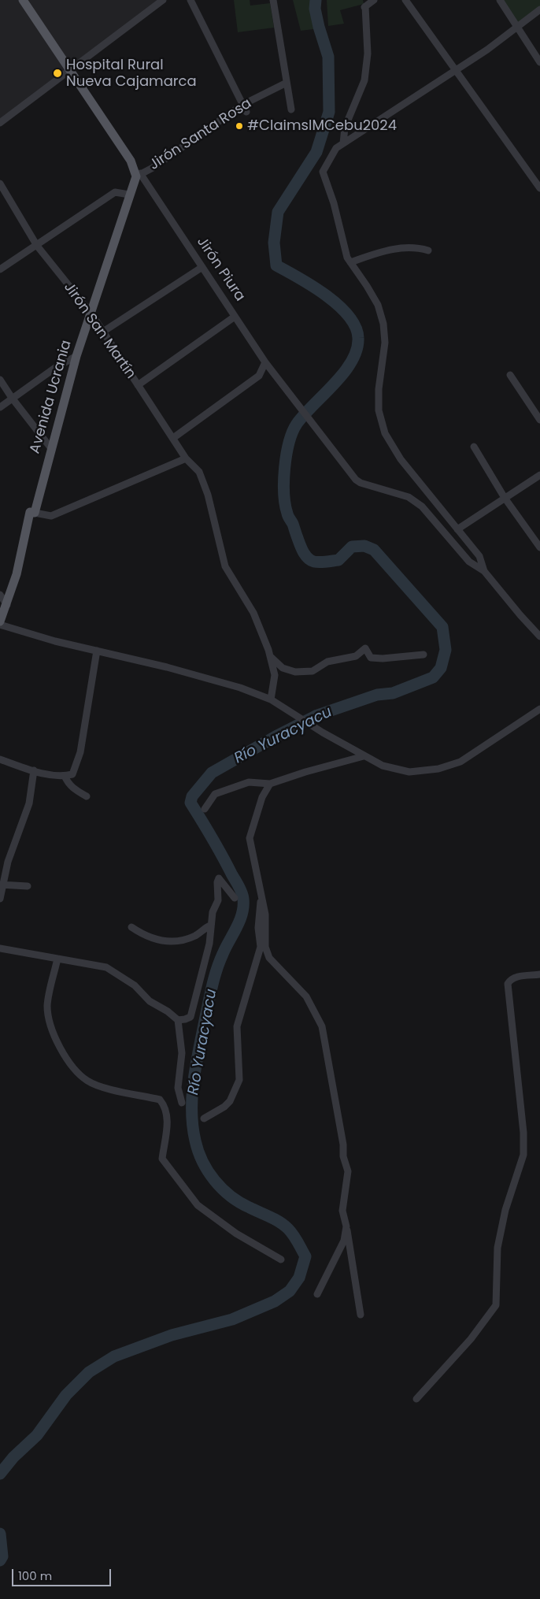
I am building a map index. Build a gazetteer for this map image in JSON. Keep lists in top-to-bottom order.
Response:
{
  "streets": {
    "main road": ["Jirón Piura", "Avenida Ucrania"],
    "street": ["Jirón Santa Rosa", "Jirón San Martín"]
  },
  "crossings": [
    ["Jirón Santa Rosa", "Jirón Piura"],
    ["Jirón Santa Rosa", "Avenida Ucrania"],
    ["Jirón Piura", "Avenida Ucrania"],
    ["Jirón San Martín", "Avenida Ucrania"]
  ],
  "water": ["Río Yuracyacu"],
  "places": ["Hospital Rural Nueva Cajamarca", "#ClaimsIMCebu2024"],
  "scale_bar": "100 m"
}
